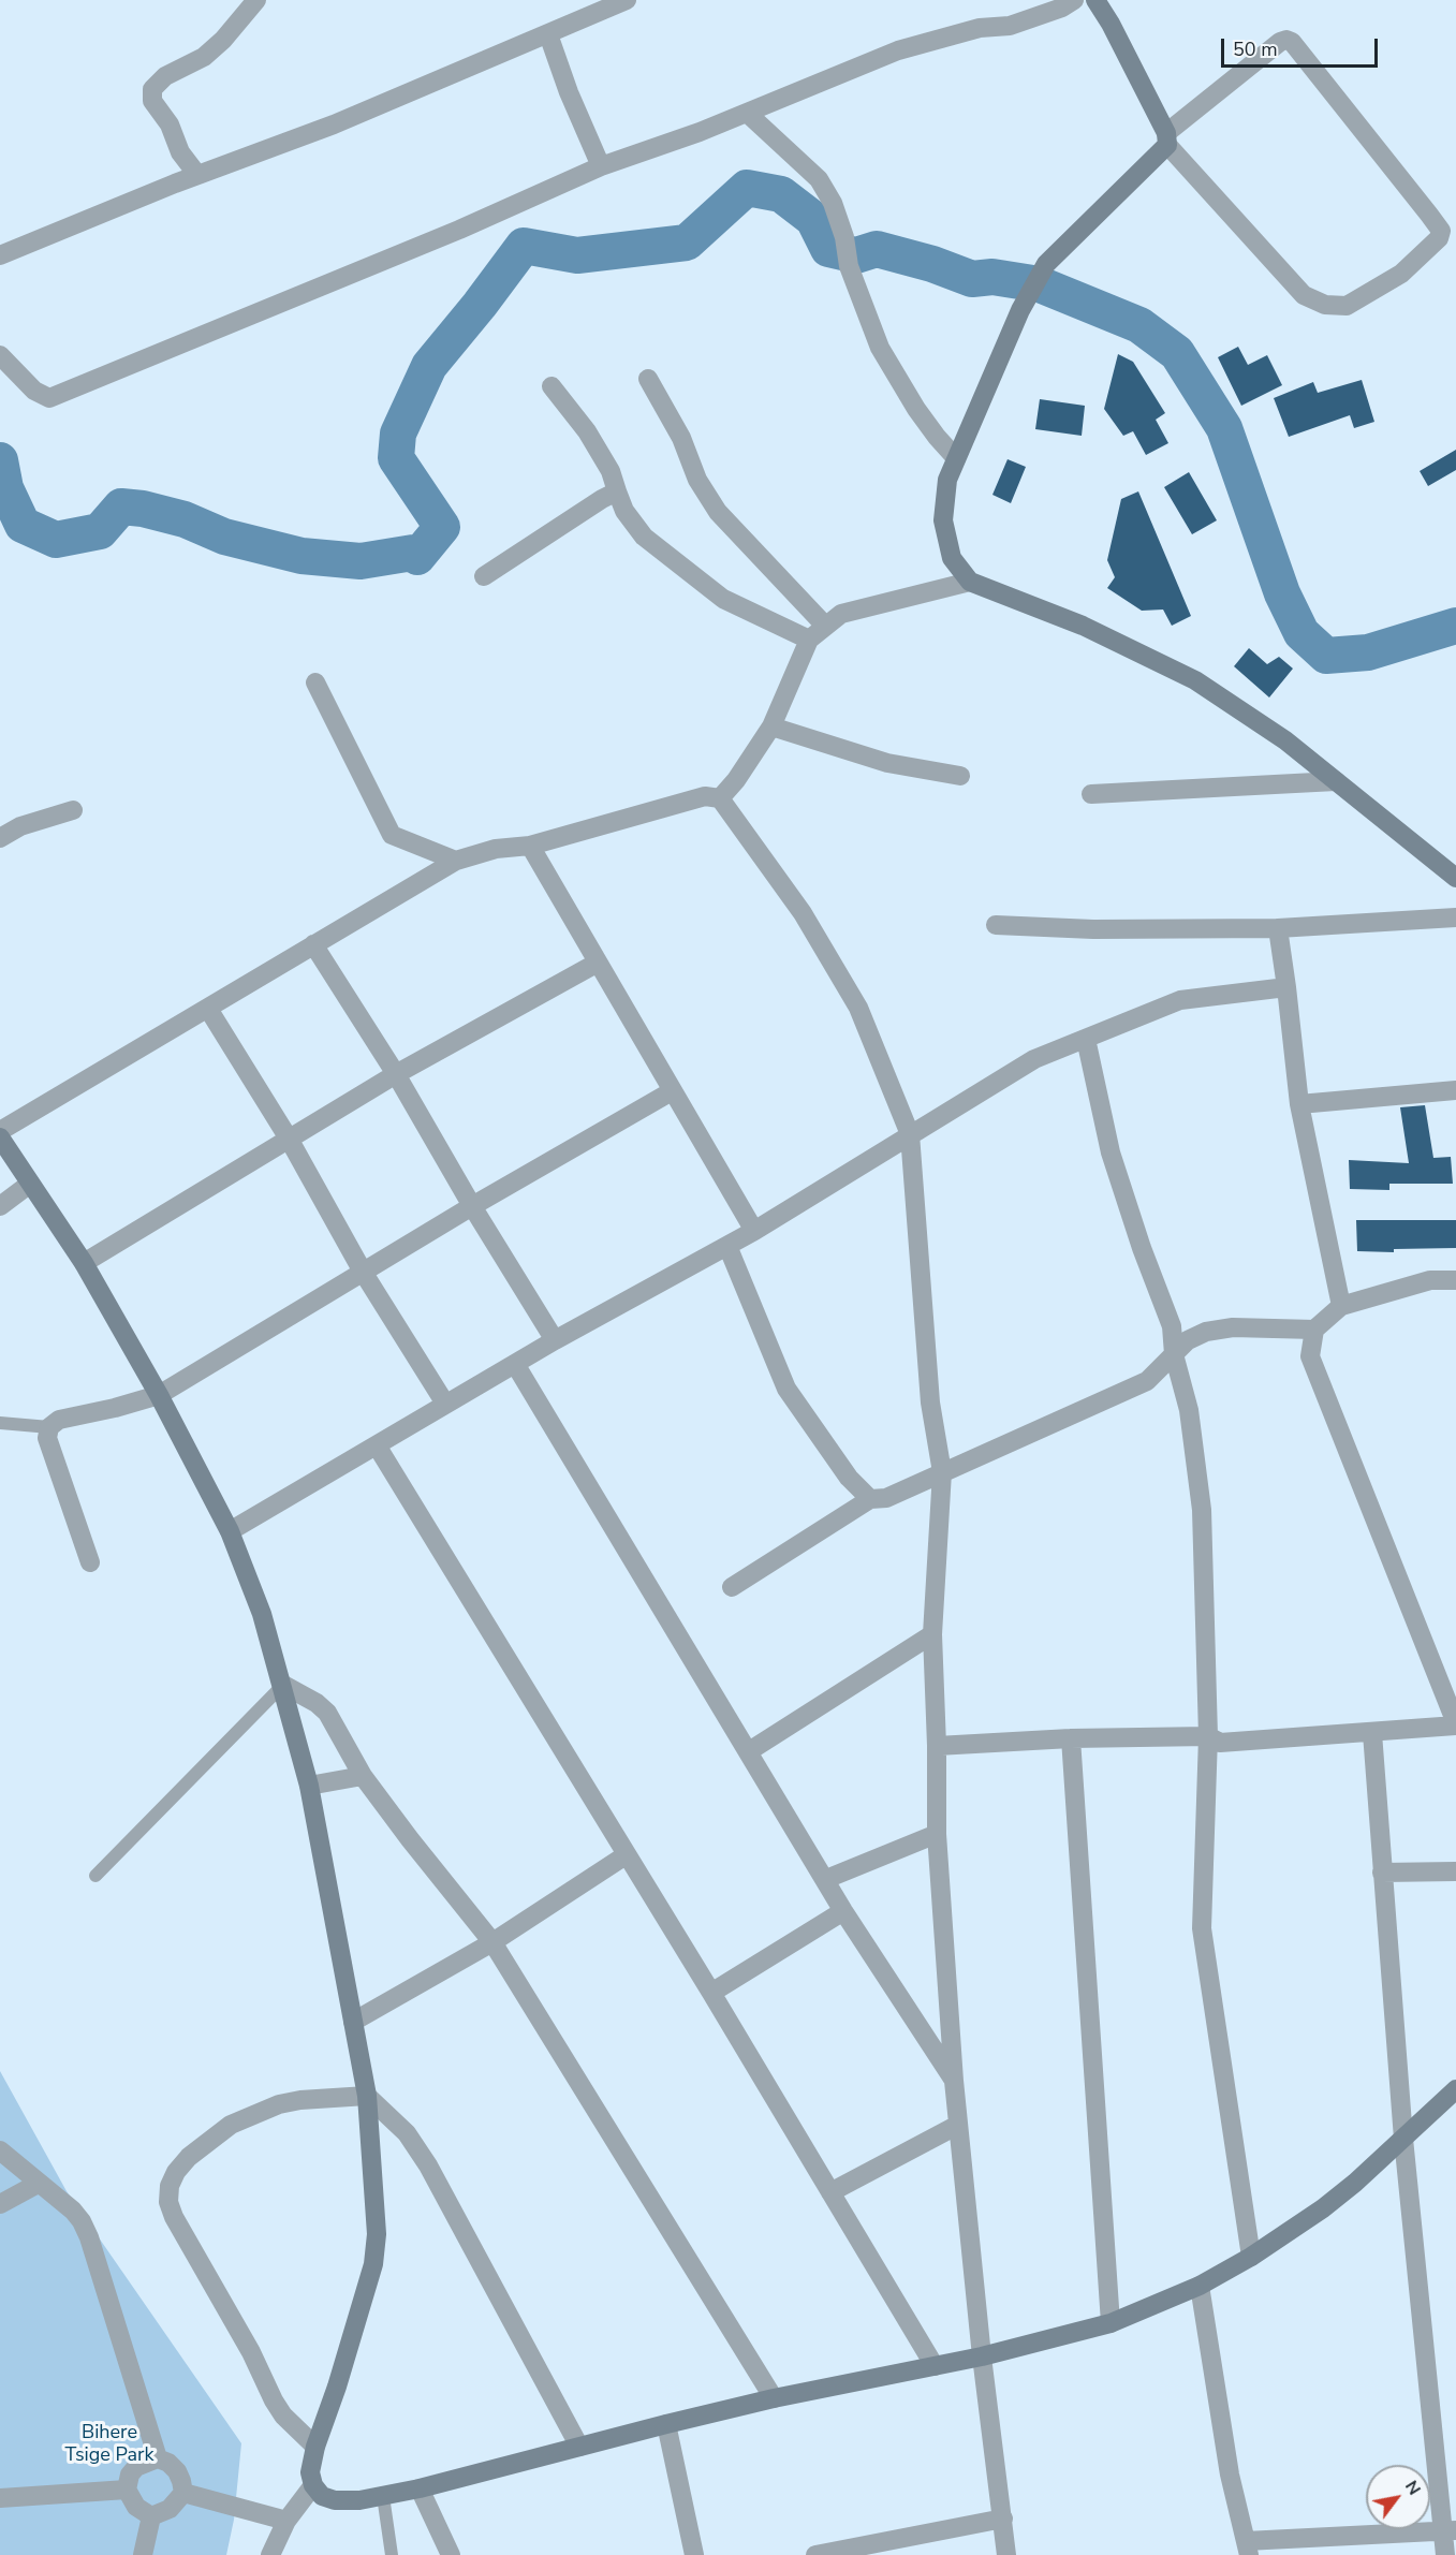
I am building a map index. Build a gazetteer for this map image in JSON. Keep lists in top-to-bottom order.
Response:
{
  "parks": ["Bihere Tsige Park"],
  "scale_bar": "50 m",
  "north": "top right"
}
